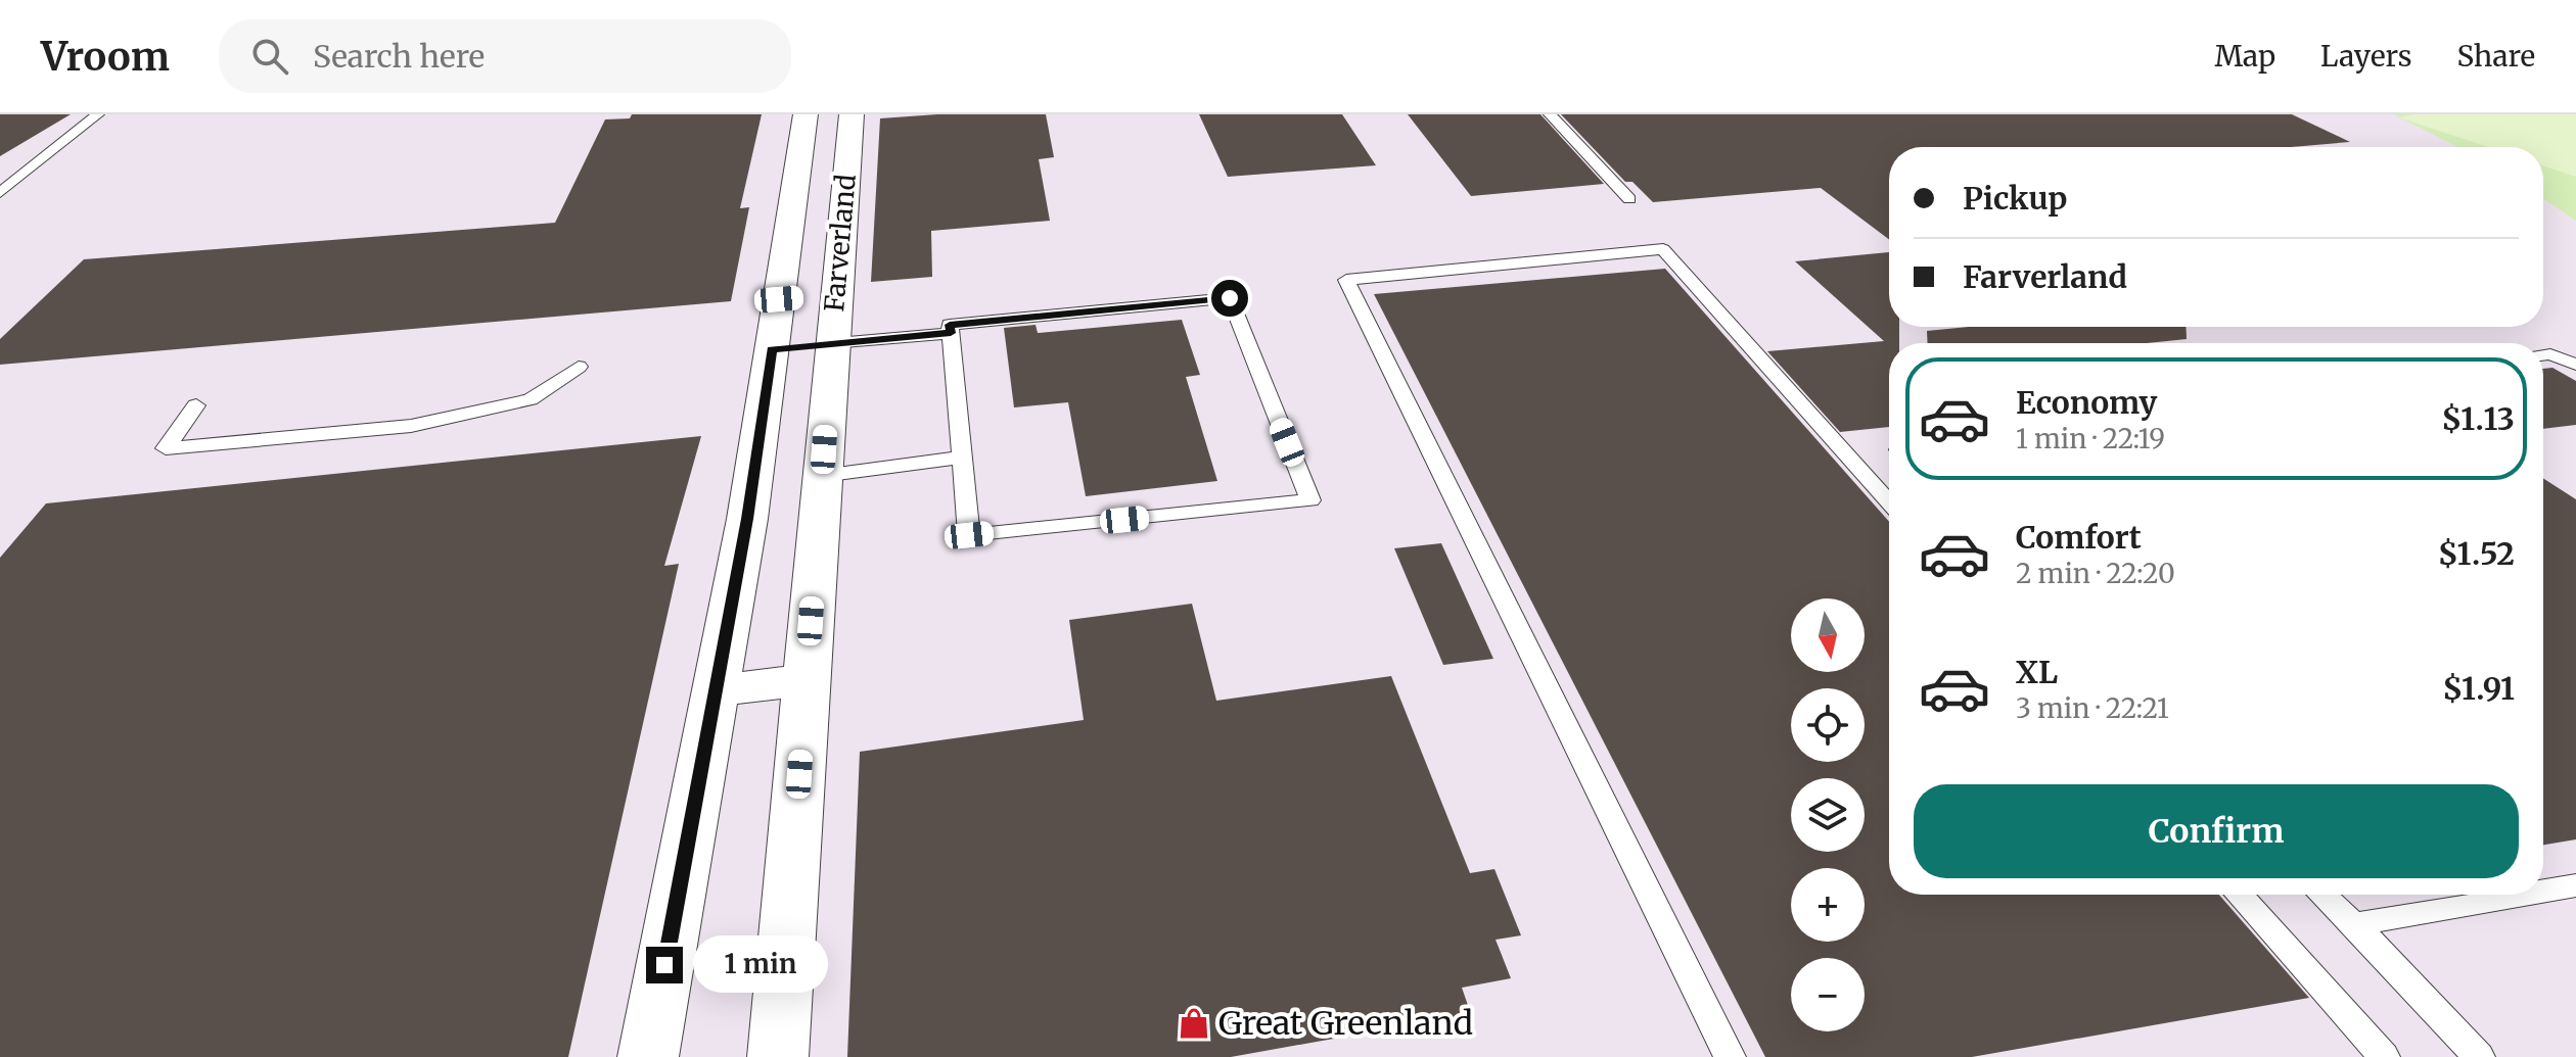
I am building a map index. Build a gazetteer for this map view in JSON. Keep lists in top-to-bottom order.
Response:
{
  "streets": {
    "street": ["Farverland"]
  },
  "places": {
    "shop": ["Great Greenland"]
  },
  "north": "bottom",
  "page": {
    "header": "Vroom",
    "search": "Search here",
    "nav": ["Map", "Layers", "Share"],
    "banner": ["Pickup", "Farverland"],
    "list": [
      {
        "name": "Economy",
        "note": "1 min · 22:19",
        "value": "$1.13"
      },
      {
        "name": "Comfort",
        "note": "2 min · 22:20",
        "value": "$1.52"
      },
      {
        "name": "XL",
        "note": "3 min · 22:21",
        "value": "$1.91"
      }
    ],
    "map_buttons": ["+", "−"],
    "buttons": "Confirm",
    "bubble": "1 min"
  }
}
